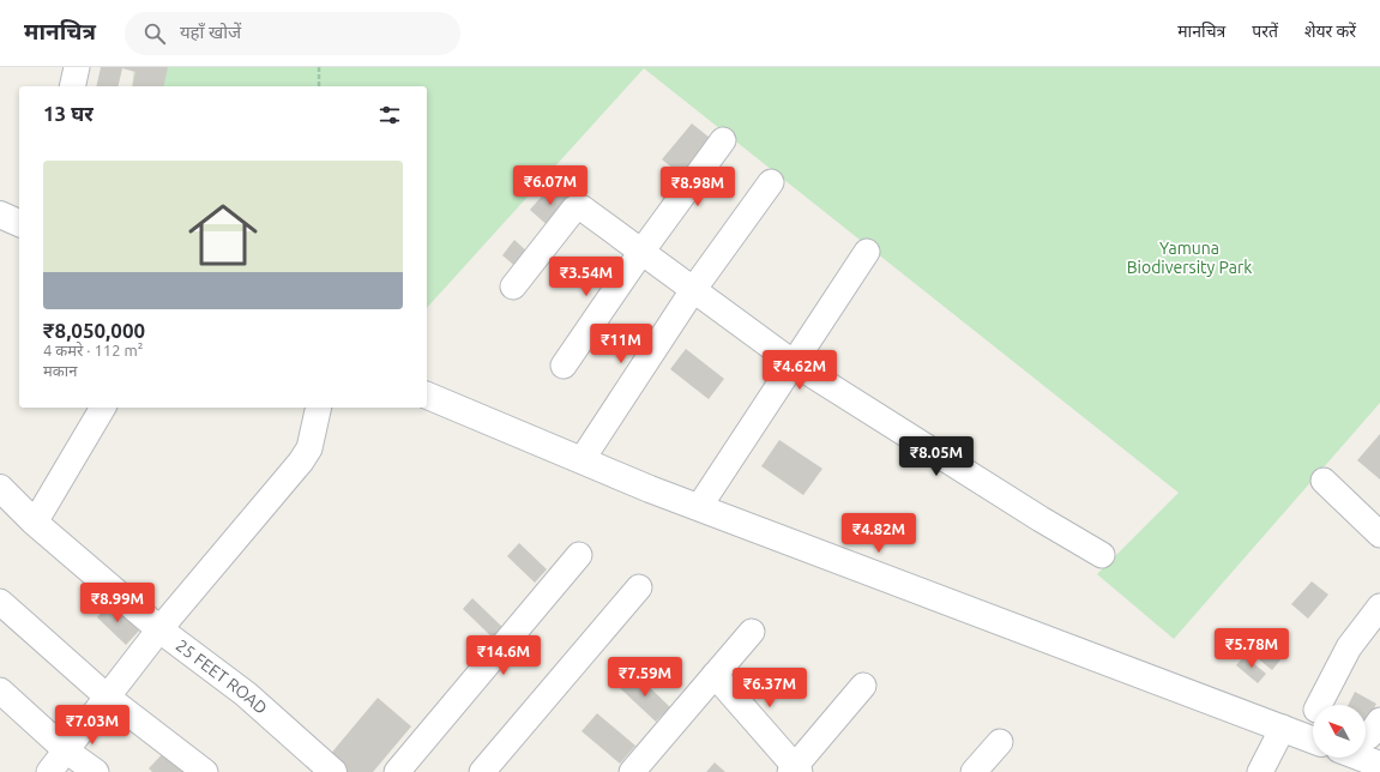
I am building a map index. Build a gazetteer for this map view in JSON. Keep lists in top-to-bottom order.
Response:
{
  "streets": {
    "street": ["25 FEET ROAD"]
  },
  "parks": ["Yamuna Biodiversity Park"],
  "north": "top left",
  "page": {
    "header": "मानचित्र",
    "search": "यहाँ खोजें",
    "nav": ["मानचित्र", "परतें", "शेयर करें"],
    "heading": "13 घर",
    "list": [
      {
        "name": "₹8,050,000",
        "note": "4 कमरे · 112 m² · मकान"
      }
    ],
    "price": [
      "₹6.07M",
      "₹8.98M",
      "₹3.54M",
      "₹11M",
      "₹4.62M",
      "₹8.05M",
      "₹4.82M",
      "₹8.99M",
      "₹5.78M",
      "₹14.6M",
      "₹7.59M",
      "₹6.37M",
      "₹7.03M"
    ]
  }
}
